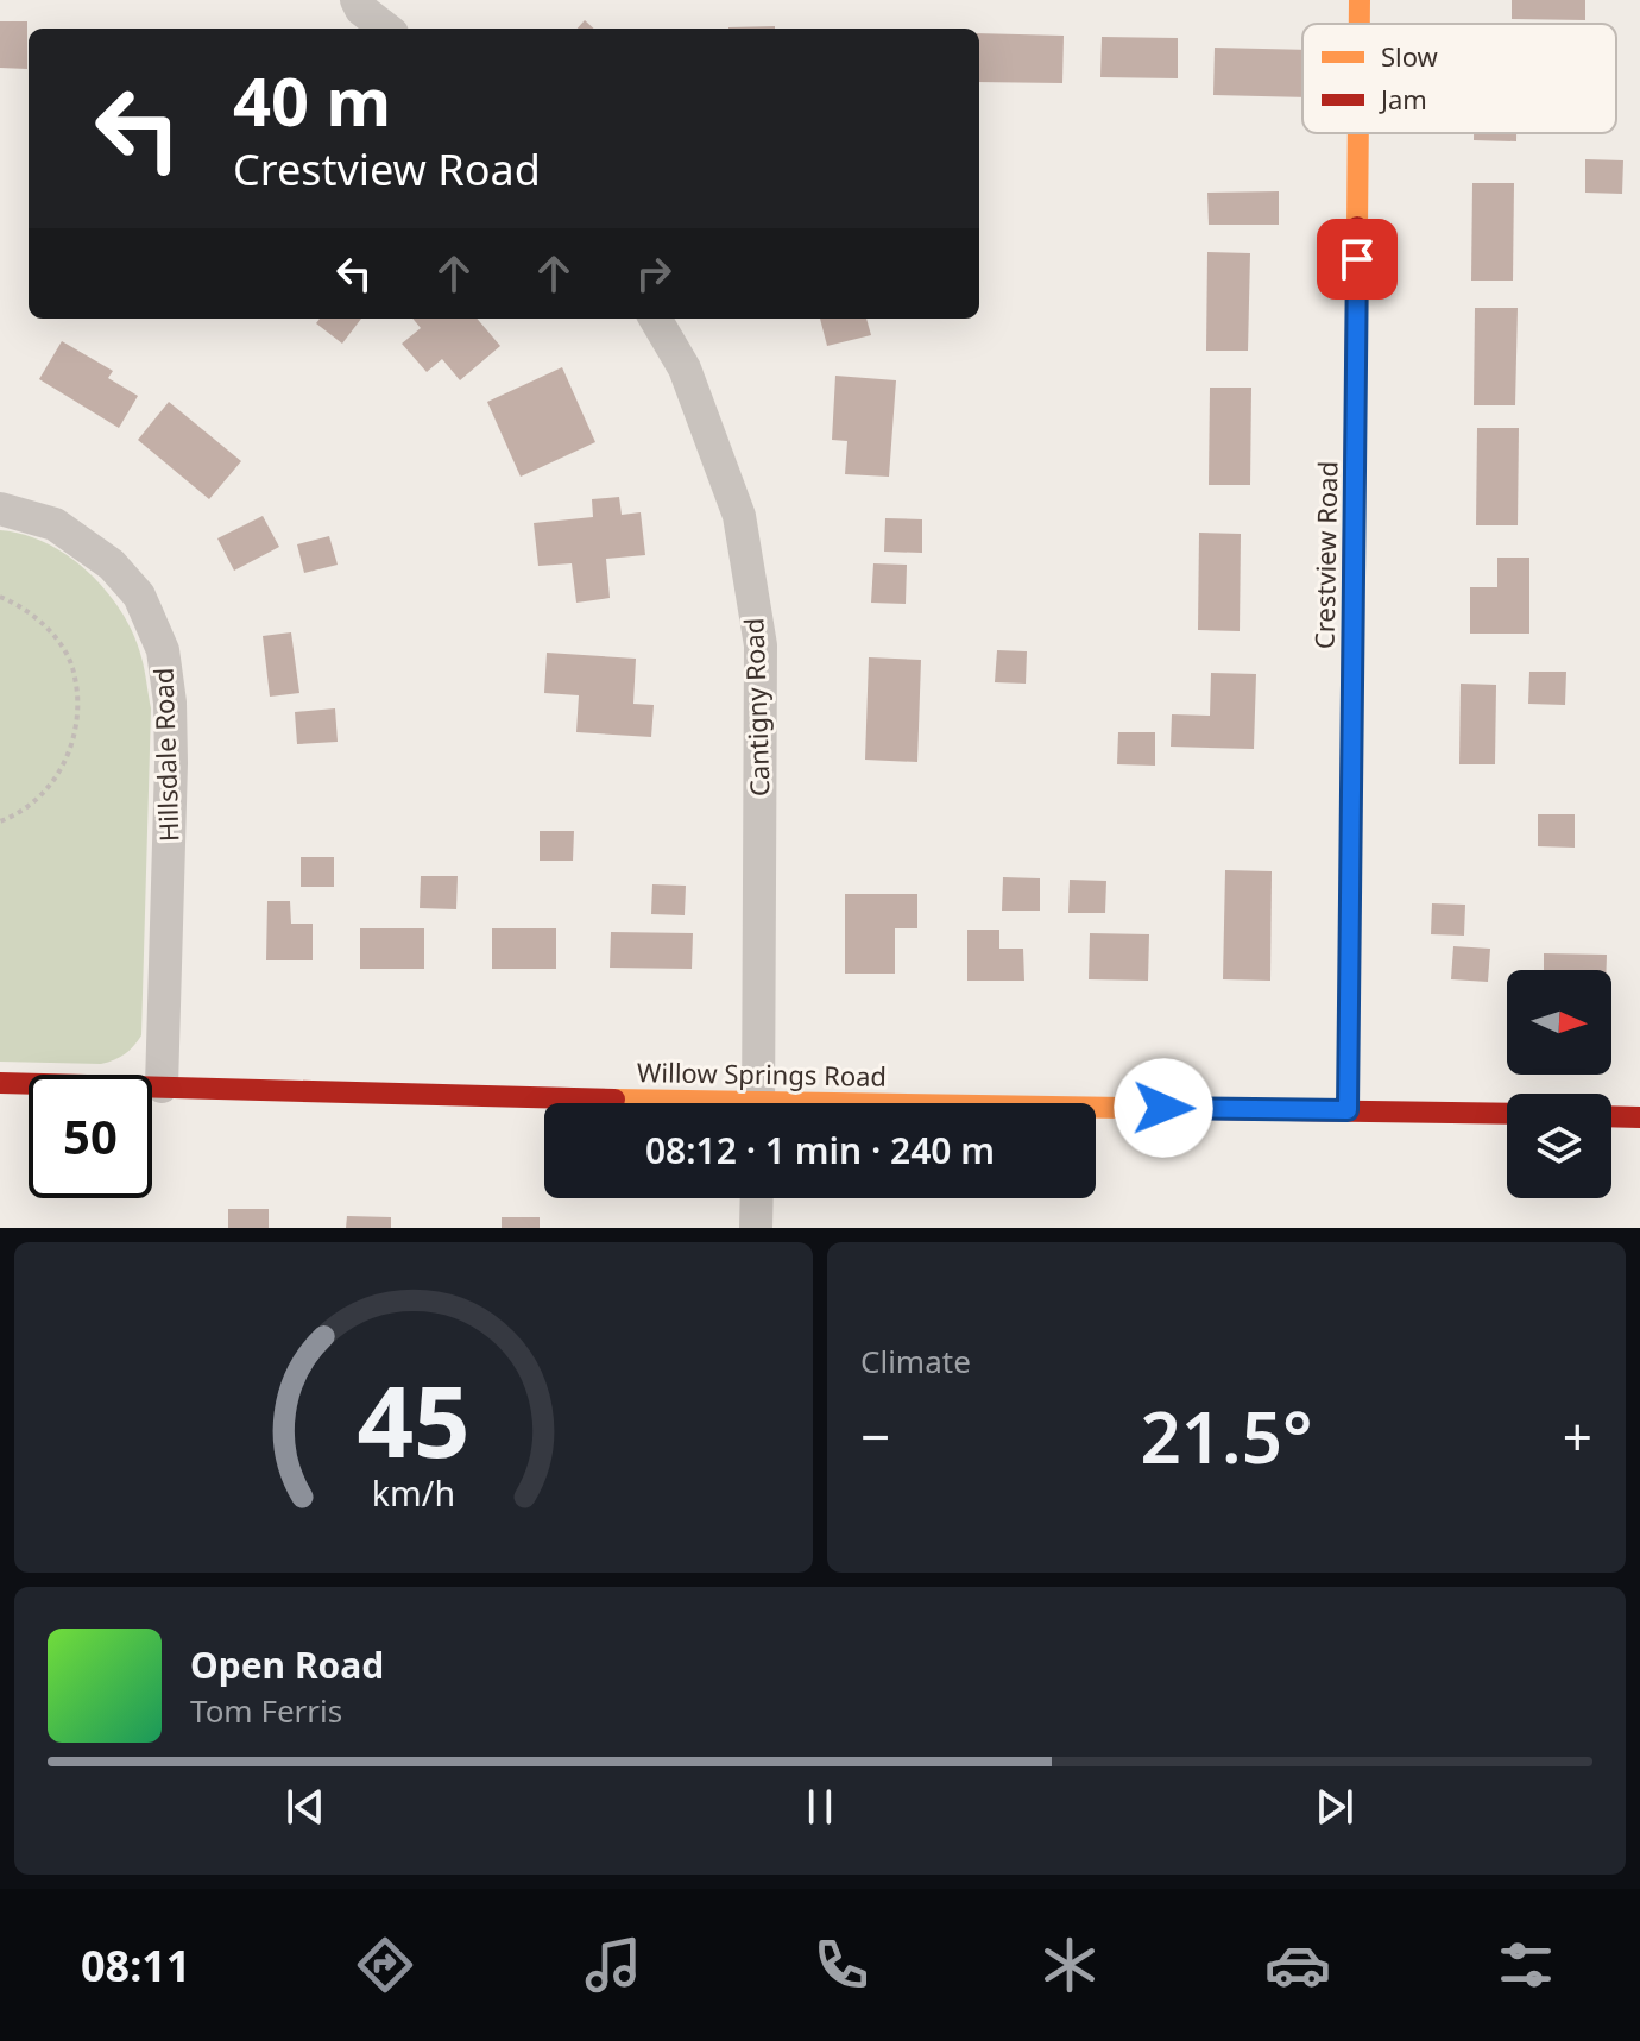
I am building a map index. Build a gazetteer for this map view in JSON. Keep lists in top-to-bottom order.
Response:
{
  "streets": {
    "main road": ["Crestview Road", "Willow Springs Road"],
    "street": ["Cantigny Road", "Hillsdale Road"]
  },
  "crossings": [
    ["Crestview Road", "Willow Springs Road"],
    ["Hillsdale Road", "Willow Springs Road"]
  ],
  "legend": ["Slow", "Jam"],
  "north": "right",
  "page": {
    "turn": ["40 m", "Crestview Road"],
    "limit": "50",
    "trip": "08:12 · 1 min · 240 m",
    "tile": "Climate",
    "heat": ["−", "21.5°", "+"],
    "song": ["Open Road", "Tom Ferris"],
    "tabs": "08:11",
    "gauge": ["45", "km/h"]
  }
}
